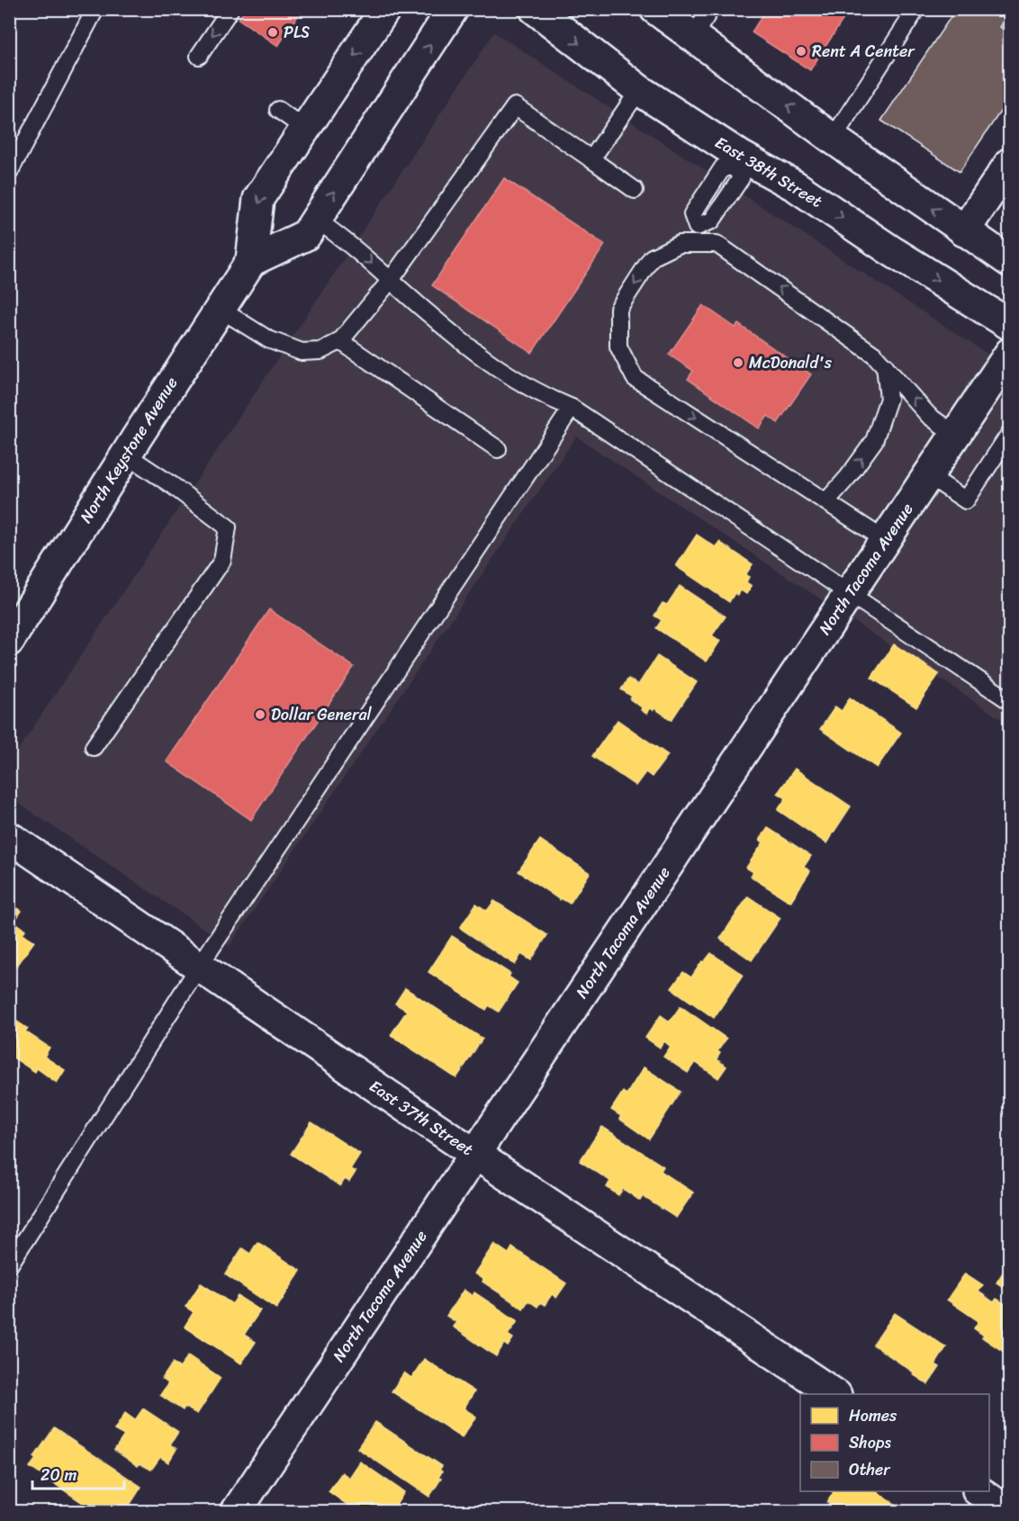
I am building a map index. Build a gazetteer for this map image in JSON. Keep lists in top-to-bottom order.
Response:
{
  "streets": {
    "street": [
      "East 38th Street",
      "North Keystone Avenue",
      "North Tacoma Avenue",
      "East 37th Street"
    ]
  },
  "crossings": [
    ["North Tacoma Avenue", "East 37th Street"]
  ],
  "places": [
    "PLS",
    "Rent A Center",
    "McDonald's",
    "Dollar General"
  ],
  "legend": ["Homes", "Shops", "Other"],
  "scale_bar": "20 m"
}
